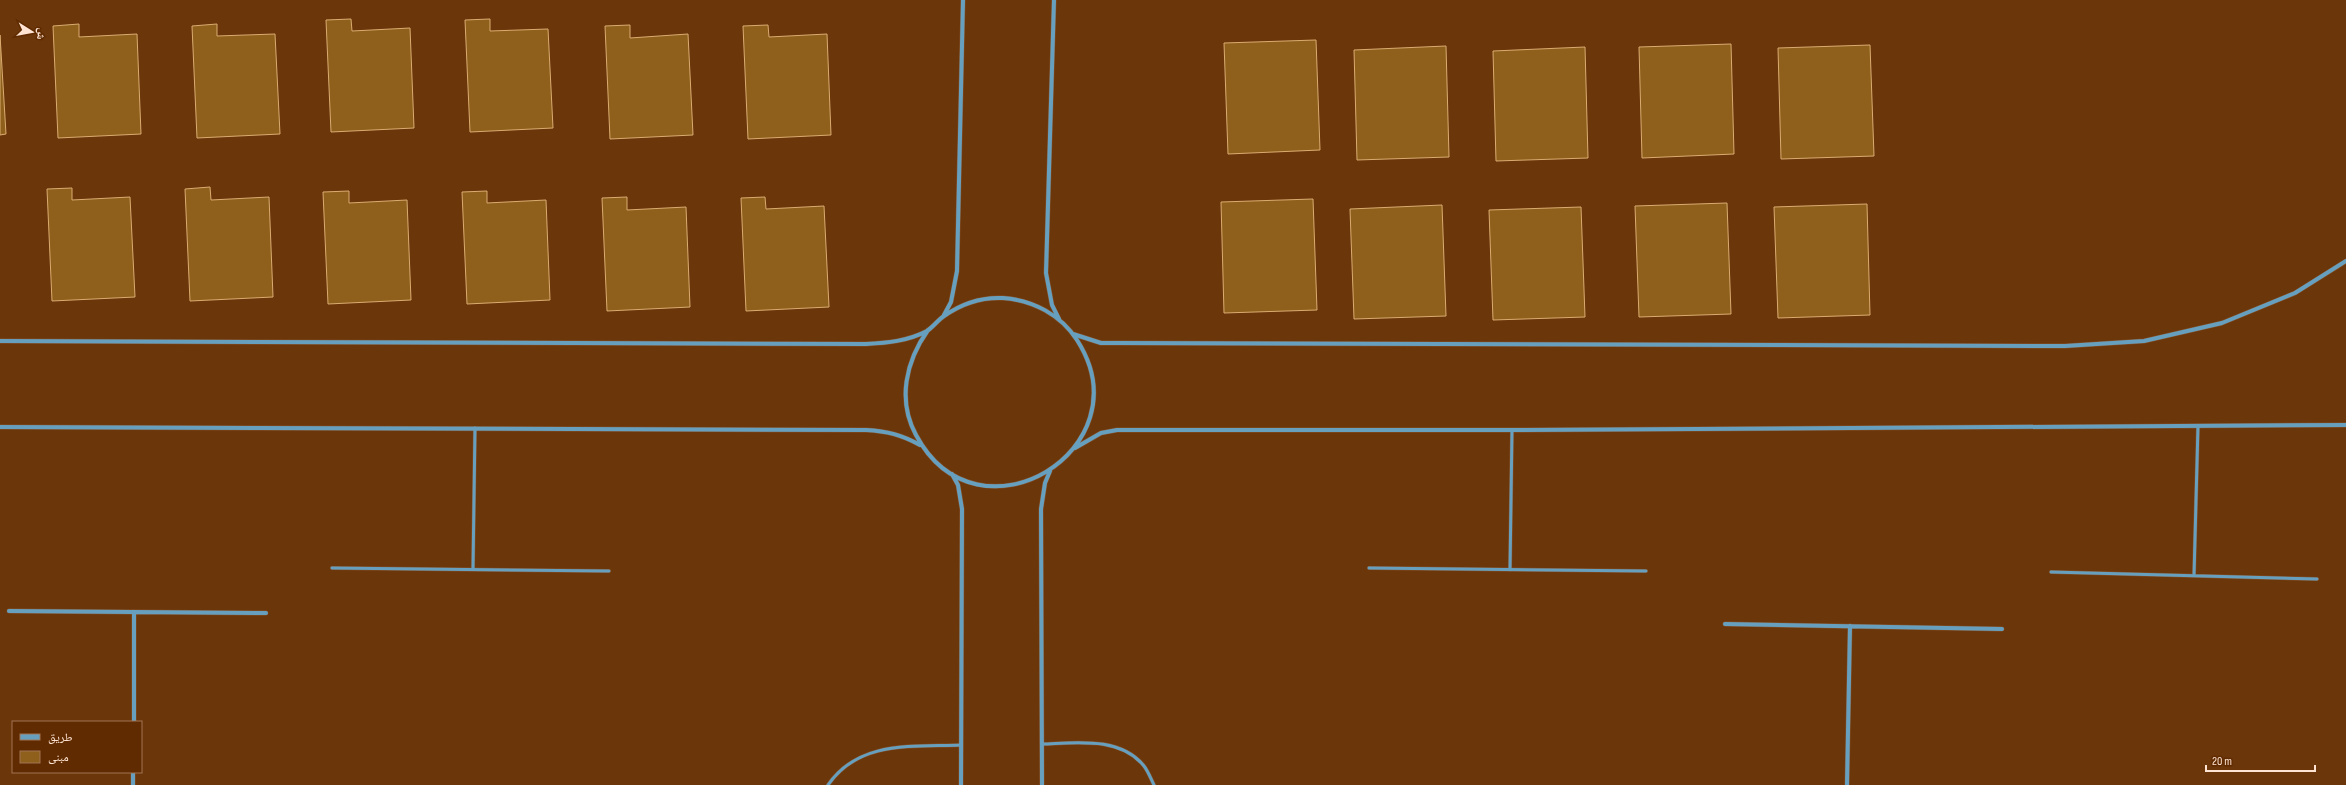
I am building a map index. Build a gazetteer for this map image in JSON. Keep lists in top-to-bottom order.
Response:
{
  "legend": ["طريق", "مبنى"],
  "scale_bar": "20 m",
  "north": "right"
}
